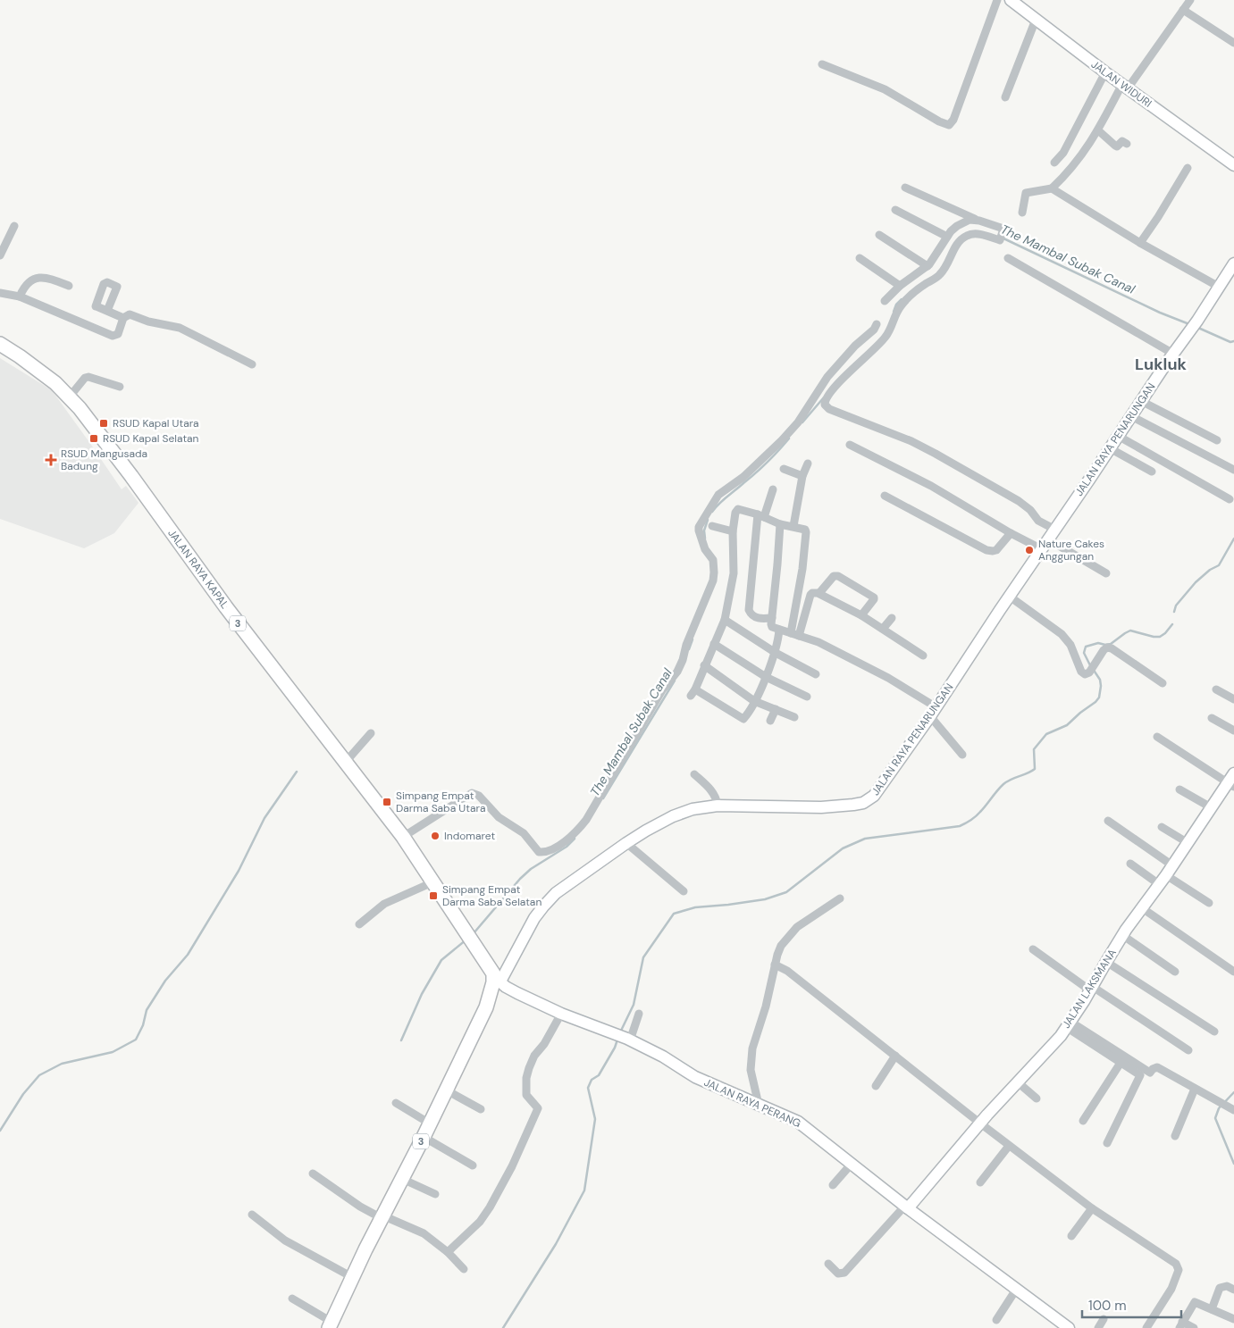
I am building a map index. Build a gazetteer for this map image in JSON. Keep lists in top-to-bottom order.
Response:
{
  "streets": {
    "highway": ["JALAN RAYA KAPAL", "3"],
    "main road": [
      "JALAN WIDURI",
      "JALAN RAYA PENARUNGAN",
      "JALAN LAKSMANA",
      "JALAN RAYA PERANG"
    ]
  },
  "crossings": [
    ["JALAN RAYA PENARUNGAN", "JALAN RAYA KAPAL"],
    ["JALAN RAYA PENARUNGAN", "3"],
    ["JALAN RAYA PENARUNGAN", "JALAN RAYA PERANG"],
    ["JALAN RAYA KAPAL", "3"],
    ["JALAN RAYA KAPAL", "JALAN RAYA PERANG"],
    ["3", "JALAN RAYA PERANG"],
    ["JALAN LAKSMANA", "JALAN RAYA PERANG"]
  ],
  "districts": ["Lukluk"],
  "water": ["The Mambal Subak Canal"],
  "places": {
    "transit": [
      "RSUD Kapal Utara",
      "RSUD Kapal Selatan",
      "Simpang Empat Darma Saba Utara",
      "Simpang Empat Darma Saba Selatan"
    ],
    "health": ["RSUD Mangusada Badung"],
    "other": ["Nature Cakes Anggungan", "Indomaret"]
  },
  "scale_bar": "100 m"
}
